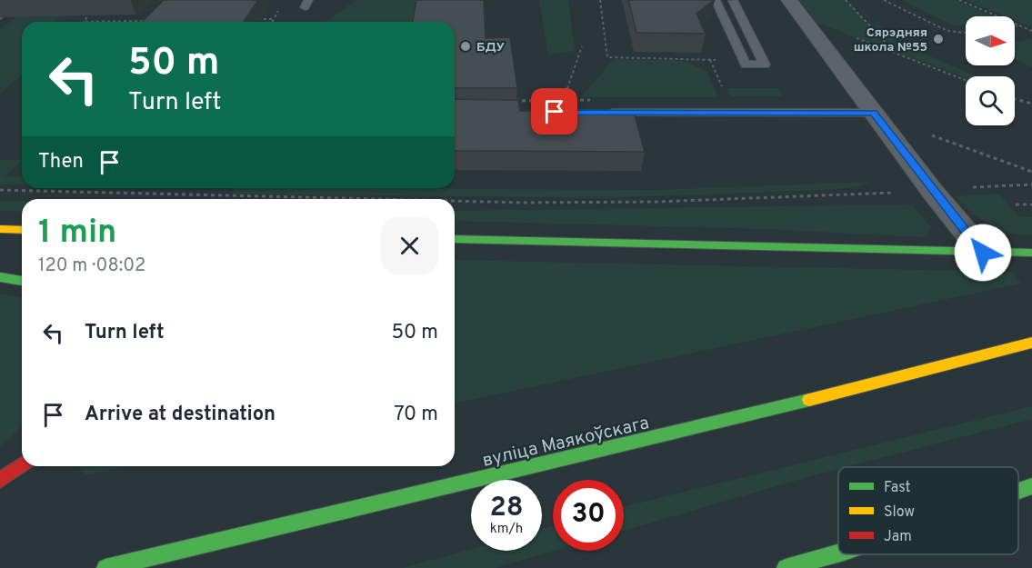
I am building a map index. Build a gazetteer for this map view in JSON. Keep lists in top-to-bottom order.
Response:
{
  "streets": {
    "main road": ["вуліца Маякоўскага"]
  },
  "places": ["Сярэдняя школа №55", "БДУ"],
  "legend": ["Fast", "Slow", "Jam"],
  "north": "right",
  "page": {
    "turn": ["50 m", "Turn left"],
    "then": "Then",
    "heading": ["1 min", "120 m · 08:02"],
    "list": [
      {
        "name": "Turn left",
        "value": "50 m"
      },
      {
        "name": "Arrive at destination",
        "value": "70 m"
      }
    ],
    "speed": "28 km/h",
    "limit": "30"
  }
}
